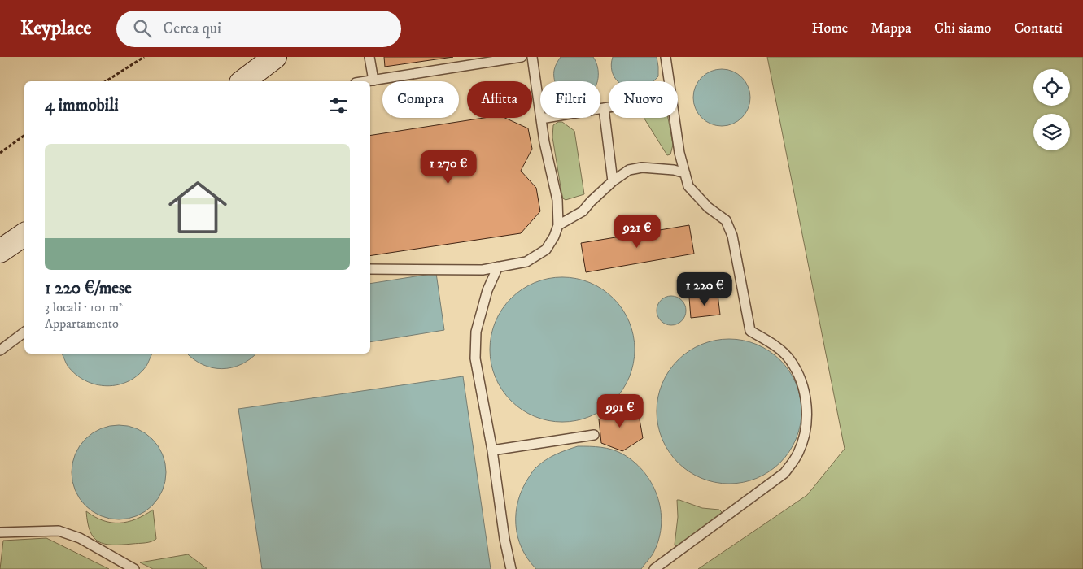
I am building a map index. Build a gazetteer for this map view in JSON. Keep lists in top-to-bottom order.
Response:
{
  "page": {
    "header": "Keyplace",
    "search": "Cerca qui",
    "nav": [
      "Home",
      "Mappa",
      "Chi siamo",
      "Contatti"
    ],
    "chip": [
      "Compra",
      "Affitta",
      "Filtri",
      "Nuovo"
    ],
    "heading": "4 immobili",
    "list": [
      {
        "name": "1 220 €/mese",
        "note": "3 locali · 101 m² · Appartamento"
      }
    ],
    "price": [
      "1 270 €",
      "921 €",
      "1 220 €",
      "991 €"
    ]
  }
}
